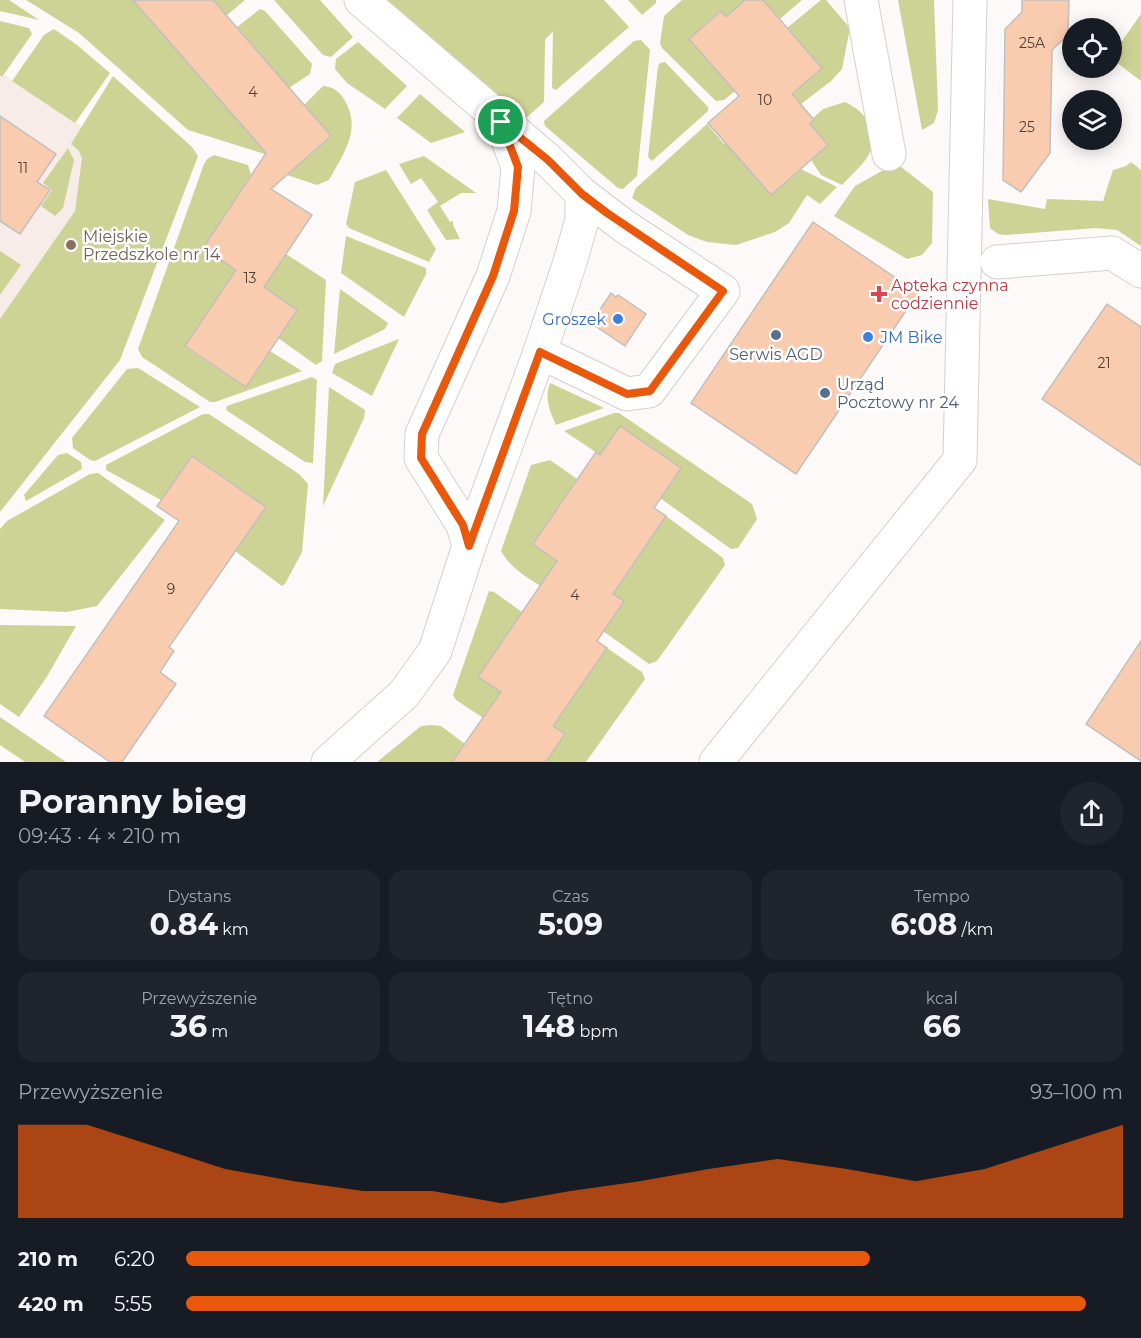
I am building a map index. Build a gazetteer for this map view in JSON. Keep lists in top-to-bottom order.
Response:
{
  "places": {
    "other": [
      "Miejskie Przedszkole nr 14",
      "Groszek",
      "Serwis AGD",
      "JM Bike",
      "Urząd Pocztowy nr 24"
    ],
    "health": ["Apteka czynna codziennie"]
  },
  "house_numbers": [
    "25A",
    "4",
    "10",
    "25",
    "11",
    "13",
    "21",
    "9",
    "4"
  ],
  "page": {
    "heading": ["Poranny bieg", "09:43 · 4 × 210 m"],
    "stats": [
      ["Dystans", "0.84 km"],
      ["Czas", "5:09"],
      ["Tempo", "6:08 /km"],
      ["Przewyższenie", "36 m"],
      ["Tętno", "148 bpm"],
      ["kcal", "66"]
    ],
    "chart": ["Przewyższenie", "93–100 m"],
    "list": [
      {
        "name": "210 m",
        "note": "6:20"
      },
      {
        "name": "420 m",
        "note": "5:55"
      }
    ]
  }
}
